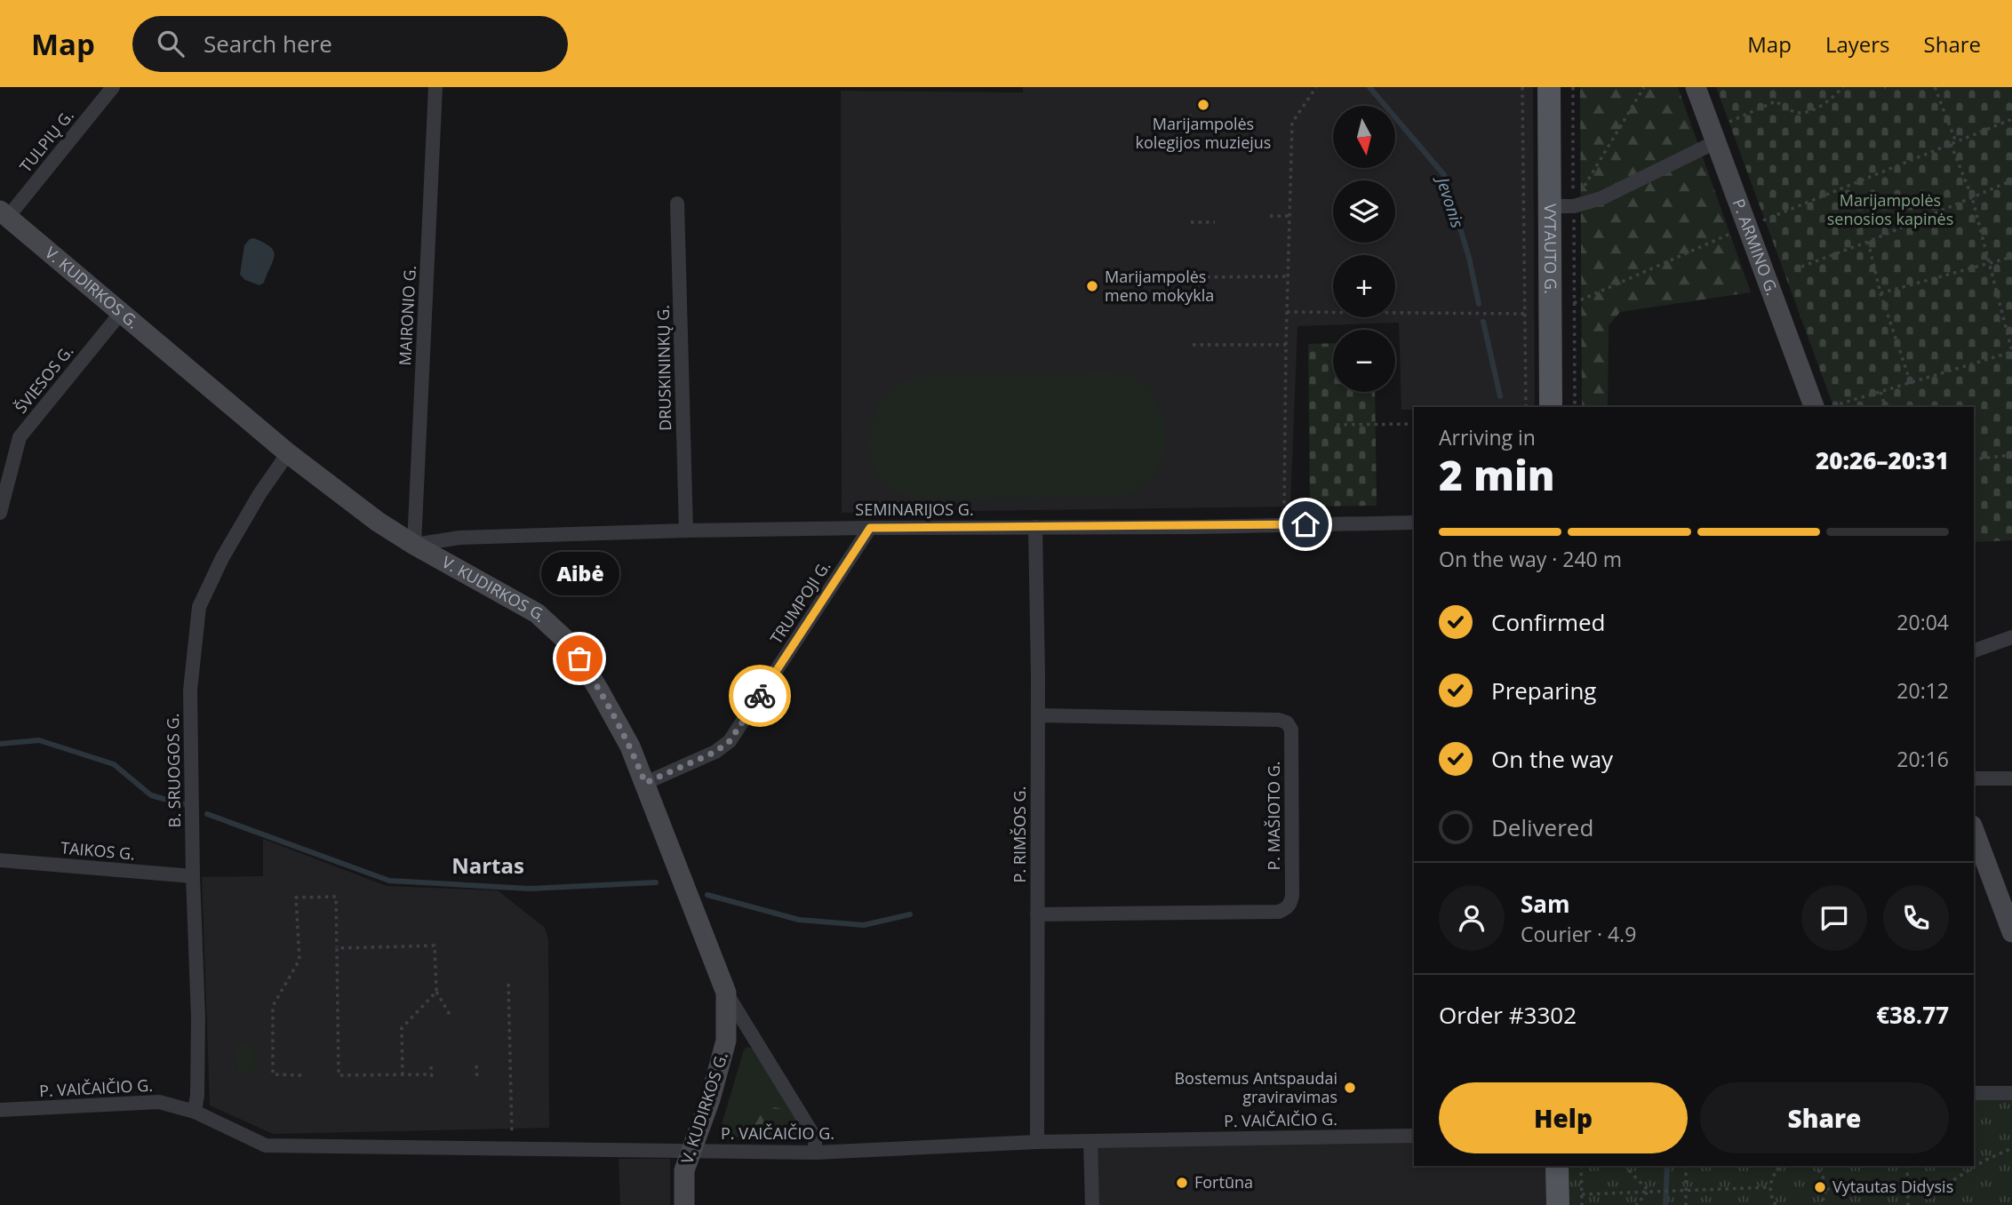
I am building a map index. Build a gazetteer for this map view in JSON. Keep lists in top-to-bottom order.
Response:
{
  "streets": {
    "main road": ["VYTAUTO G.", "P. ARMINO G.", "V. KUDIRKOS G."],
    "street": [
      "TULPIŲ G.",
      "MAIRONIO G.",
      "DRUSKININKŲ G.",
      "ŠVIESOS G.",
      "SEMINARIJOS G.",
      "TRUMPOJI G.",
      "B. SRUOGOS G.",
      "P. MAŠIOTO G.",
      "P. RIMŠOS G.",
      "TAIKOS G.",
      "P. VAIČAIČIO G."
    ]
  },
  "crossings": [
    ["TULPIŲ G.", "V. KUDIRKOS G."],
    ["V. KUDIRKOS G.", "MAIRONIO G."],
    ["V. KUDIRKOS G.", "ŠVIESOS G."],
    ["V. KUDIRKOS G.", "SEMINARIJOS G."],
    ["V. KUDIRKOS G.", "TRUMPOJI G."],
    ["V. KUDIRKOS G.", "B. SRUOGOS G."],
    ["V. KUDIRKOS G.", "P. VAIČAIČIO G."],
    ["MAIRONIO G.", "SEMINARIJOS G."],
    ["DRUSKININKŲ G.", "SEMINARIJOS G."],
    ["SEMINARIJOS G.", "TRUMPOJI G."],
    ["SEMINARIJOS G.", "P. RIMŠOS G."],
    ["B. SRUOGOS G.", "TAIKOS G."],
    ["B. SRUOGOS G.", "P. VAIČAIČIO G."],
    ["P. MAŠIOTO G.", "P. RIMŠOS G."],
    ["P. RIMŠOS G.", "P. VAIČAIČIO G."]
  ],
  "districts": ["Nartas"],
  "water": ["Jevonis"],
  "parks": ["Marijampolės senosios kapinės"],
  "places": [
    "Marijampolės kolegijos muziejus",
    "Marijampolės meno mokykla",
    "Aibė",
    "Bostemus Antspaudai graviravimas",
    "Fortūna",
    "Vytautas Didysis"
  ],
  "north": "bottom",
  "page": {
    "header": "Map",
    "search": "Search here",
    "nav": ["Map", "Layers", "Share"],
    "map_buttons": ["+", "−"],
    "heading": ["2 min", "Arriving in", "20:26–20:31"],
    "panel": [
      "Sam",
      "Courier · 4.9",
      "Order #3302",
      "€38.77"
    ],
    "bar": "On the way · 240 m",
    "bubble": "Aibė",
    "list": [
      ["Confirmed", "20:04"],
      ["Preparing", "20:12"],
      ["On the way", "20:16"],
      "Delivered"
    ],
    "buttons": ["Help", "Share"]
  }
}
